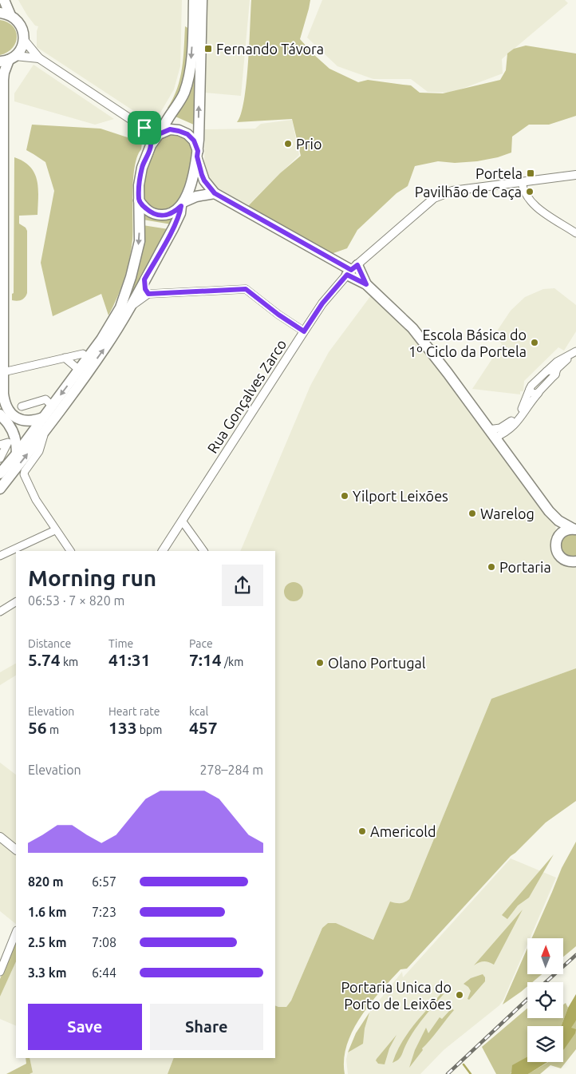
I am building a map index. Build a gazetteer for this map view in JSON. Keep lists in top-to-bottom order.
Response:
{
  "streets": {
    "street": ["Rua Gonçalves Zarco"]
  },
  "places": {
    "transit": ["Fernando Távora", "Portela"],
    "other": [
      "Prio",
      "Pavilhão de Caça",
      "Escola Básica do 1º Ciclo da Portela",
      "Yilport Leixões",
      "Warelog",
      "Portaria",
      "Olano Portugal",
      "Americold",
      "Portaria Unica do Porto de Leixões"
    ]
  },
  "north": "top",
  "page": {
    "heading": ["Morning run", "06:53 · 7 × 820 m"],
    "stats": [
      ["Distance", "5.74 km"],
      ["Time", "41:31"],
      ["Pace", "7:14 /km"],
      ["Elevation", "56 m"],
      ["Heart rate", "133 bpm"],
      ["kcal", "457"]
    ],
    "chart": ["Elevation", "278–284 m"],
    "list": [
      {
        "name": "820 m",
        "note": "6:57"
      },
      {
        "name": "1.6 km",
        "note": "7:23"
      },
      {
        "name": "2.5 km",
        "note": "7:08"
      },
      {
        "name": "3.3 km",
        "note": "6:44"
      }
    ],
    "buttons": ["Save", "Share"]
  }
}
